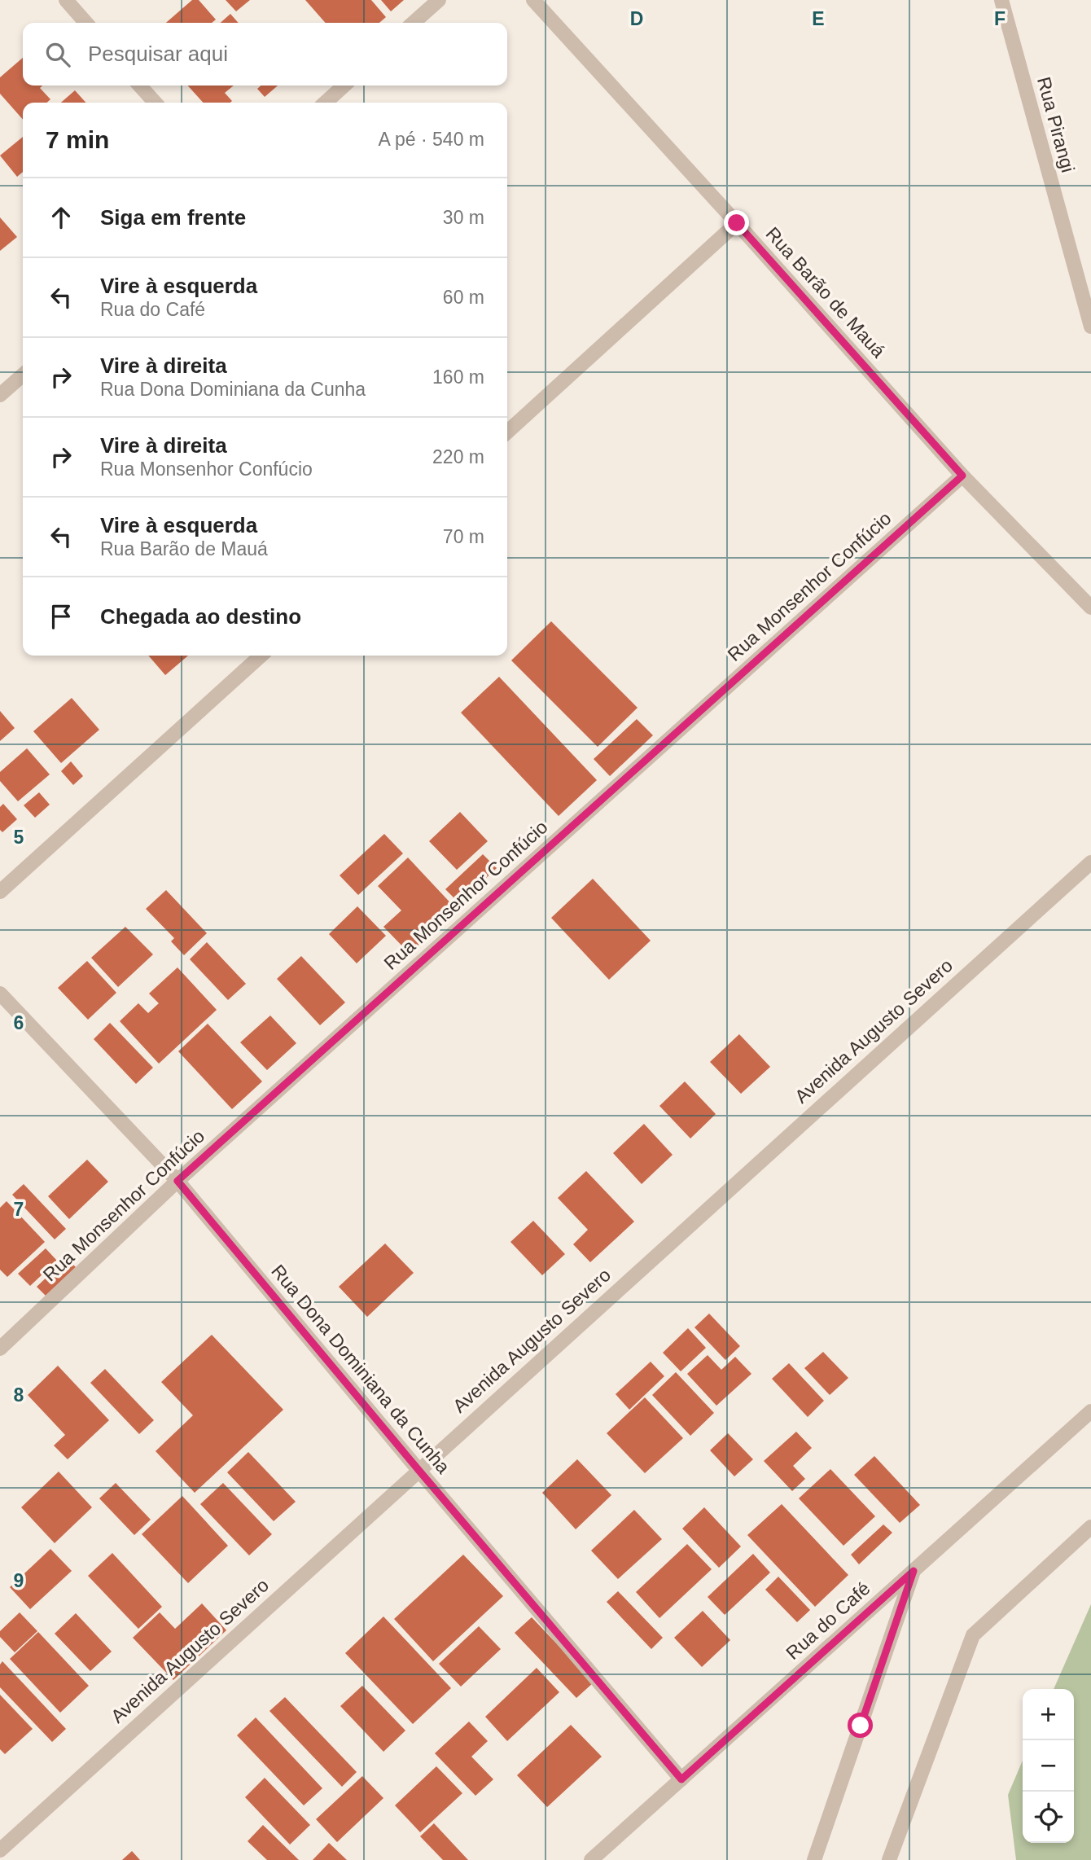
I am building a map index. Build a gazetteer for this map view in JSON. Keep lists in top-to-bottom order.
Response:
{
  "streets": {
    "street": [
      "Rua Pirangi",
      "Rua Barão de Mauá",
      "Rua Monsenhor Confúcio",
      "Avenida Augusto Severo",
      "Rua Dona Dominiana da Cunha",
      "Rua do Café"
    ]
  },
  "crossings": [
    ["Rua Barão de Mauá", "Rua Monsenhor Confúcio"],
    ["Rua Monsenhor Confúcio", "Rua Dona Dominiana da Cunha"],
    ["Avenida Augusto Severo", "Rua Dona Dominiana da Cunha"],
    ["Rua Dona Dominiana da Cunha", "Rua do Café"]
  ],
  "page": {
    "search": "Pesquisar aqui",
    "heading": ["7 min", "A pé · 540 m"],
    "list": [
      ["Siga em frente", "30 m"],
      ["Vire à esquerda", "Rua do Café", "60 m"],
      ["Vire à direita", "Rua Dona Dominiana da Cunha", "160 m"],
      ["Vire à direita", "Rua Monsenhor Confúcio", "220 m"],
      ["Vire à esquerda", "Rua Barão de Mauá", "70 m"],
      "Chegada ao destino"
    ],
    "map_buttons": ["+", "−"]
  },
  "grid": {
    "columns": ["D", "E", "F"],
    "rows": [
      "5",
      "6",
      "7",
      "8",
      "9"
    ]
  }
}
